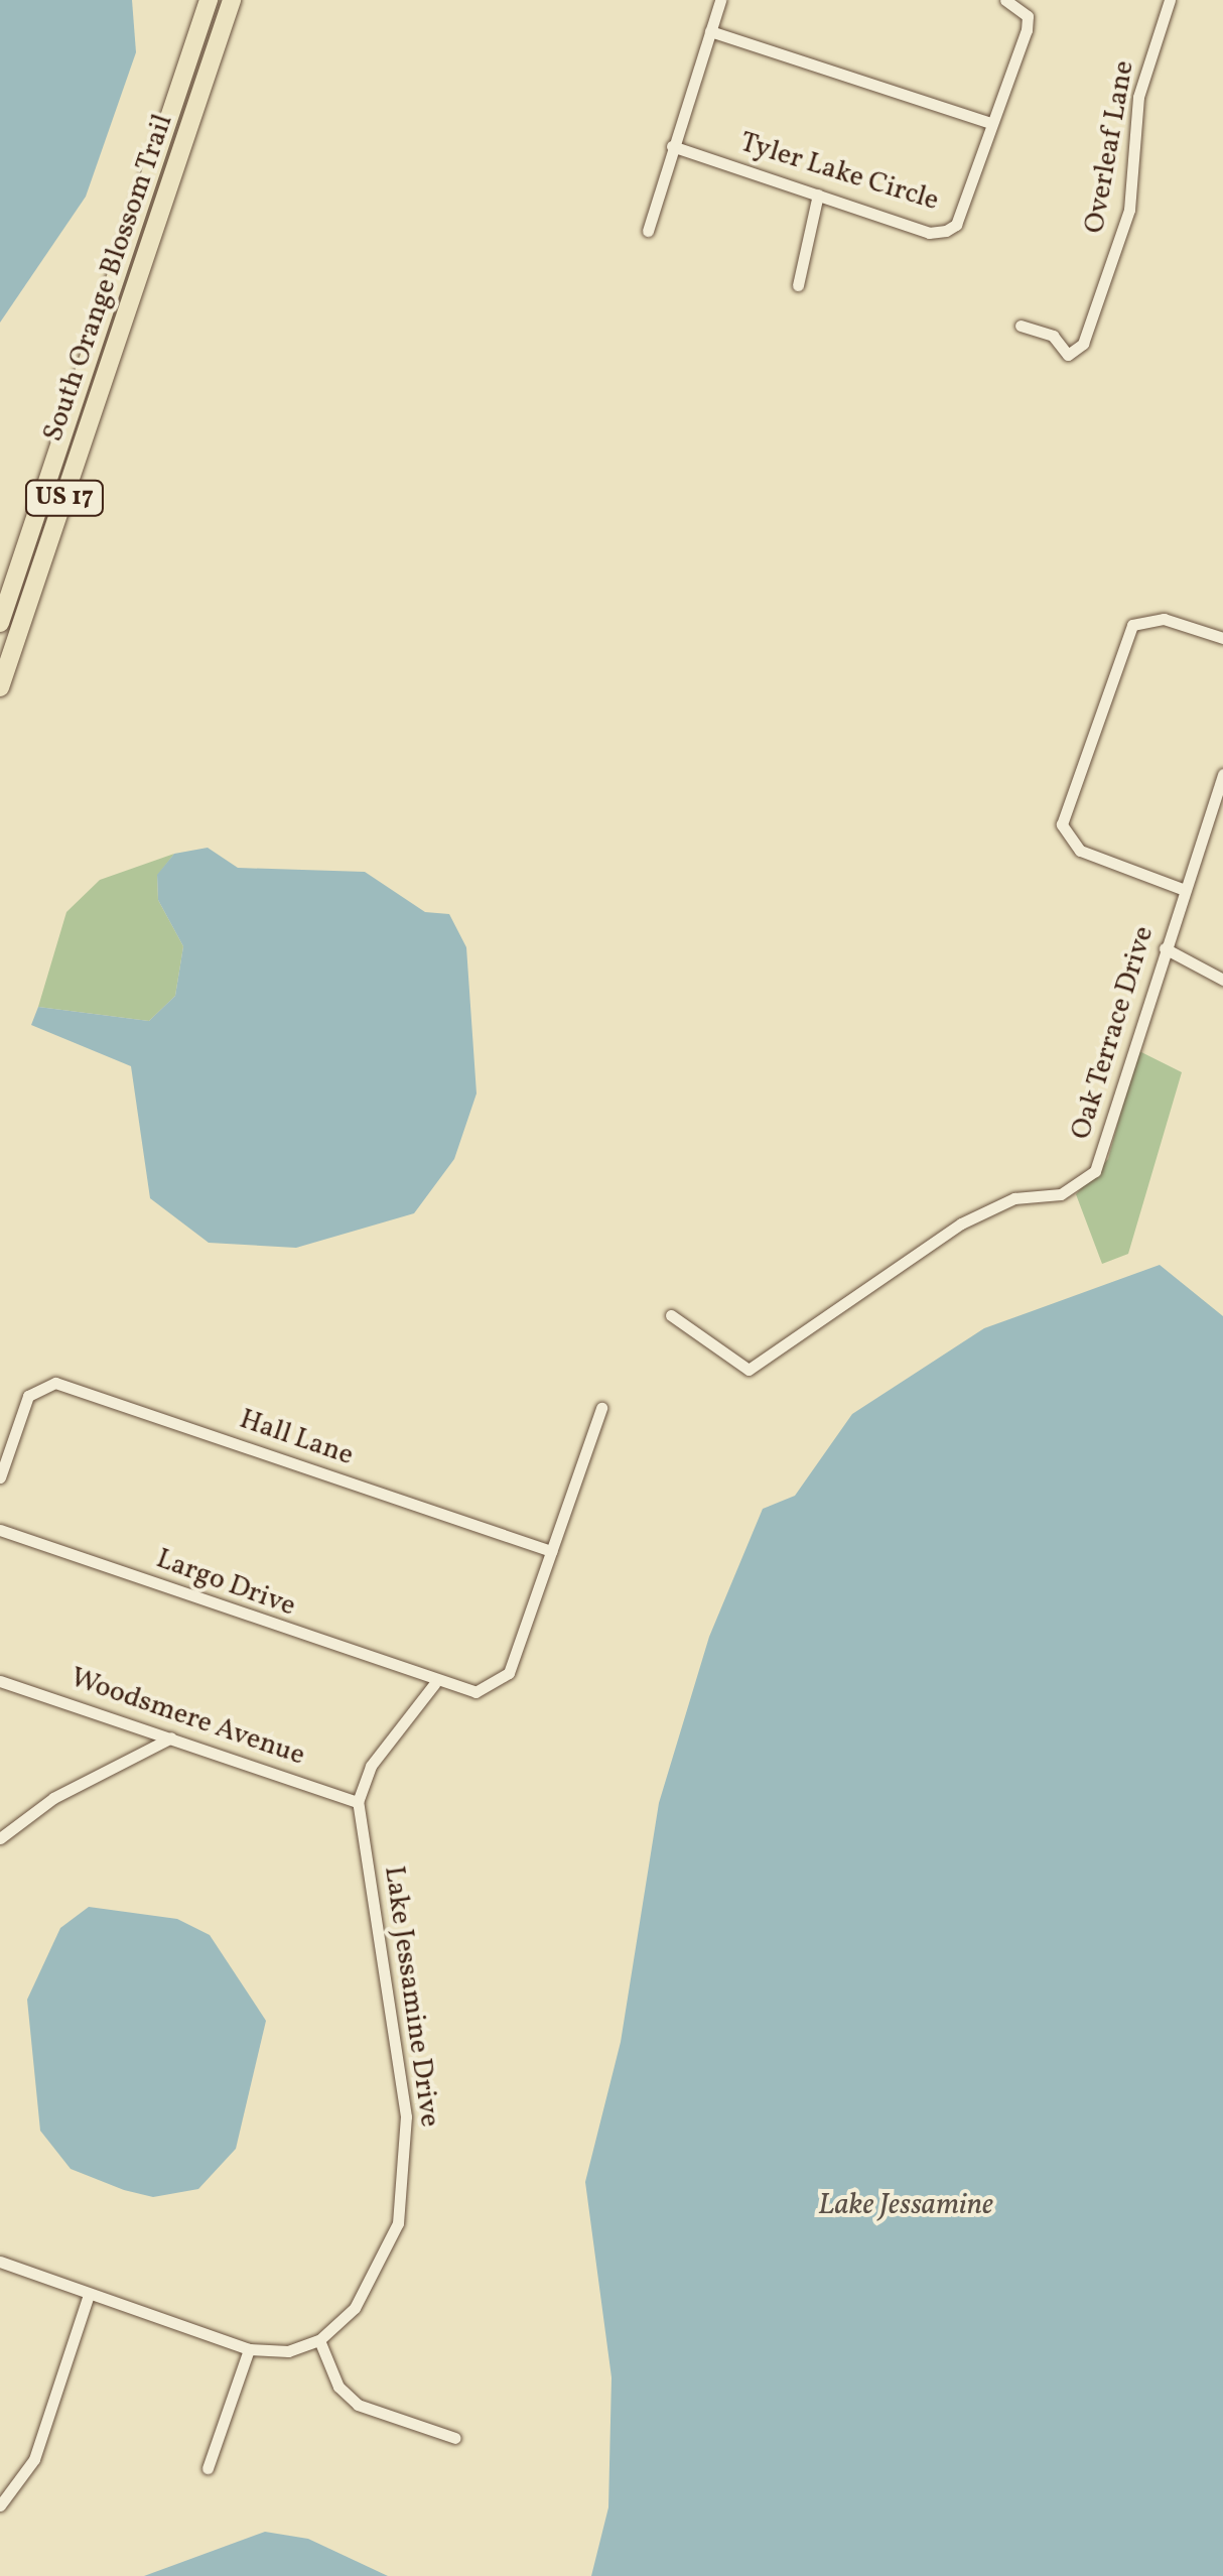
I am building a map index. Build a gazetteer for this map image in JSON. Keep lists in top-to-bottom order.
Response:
{
  "streets": {
    "main road": ["South Orange Blossom Trail", "US 17"],
    "street": [
      "Overleaf Lane",
      "Tyler Lake Circle",
      "Oak Terrace Drive",
      "Hall Lane",
      "Largo Drive",
      "Woodsmere Avenue",
      "Lake Jessamine Drive"
    ]
  },
  "crossings": [
    ["Woodsmere Avenue", "Lake Jessamine Drive"]
  ],
  "water": ["Lake Jessamine"]
}
